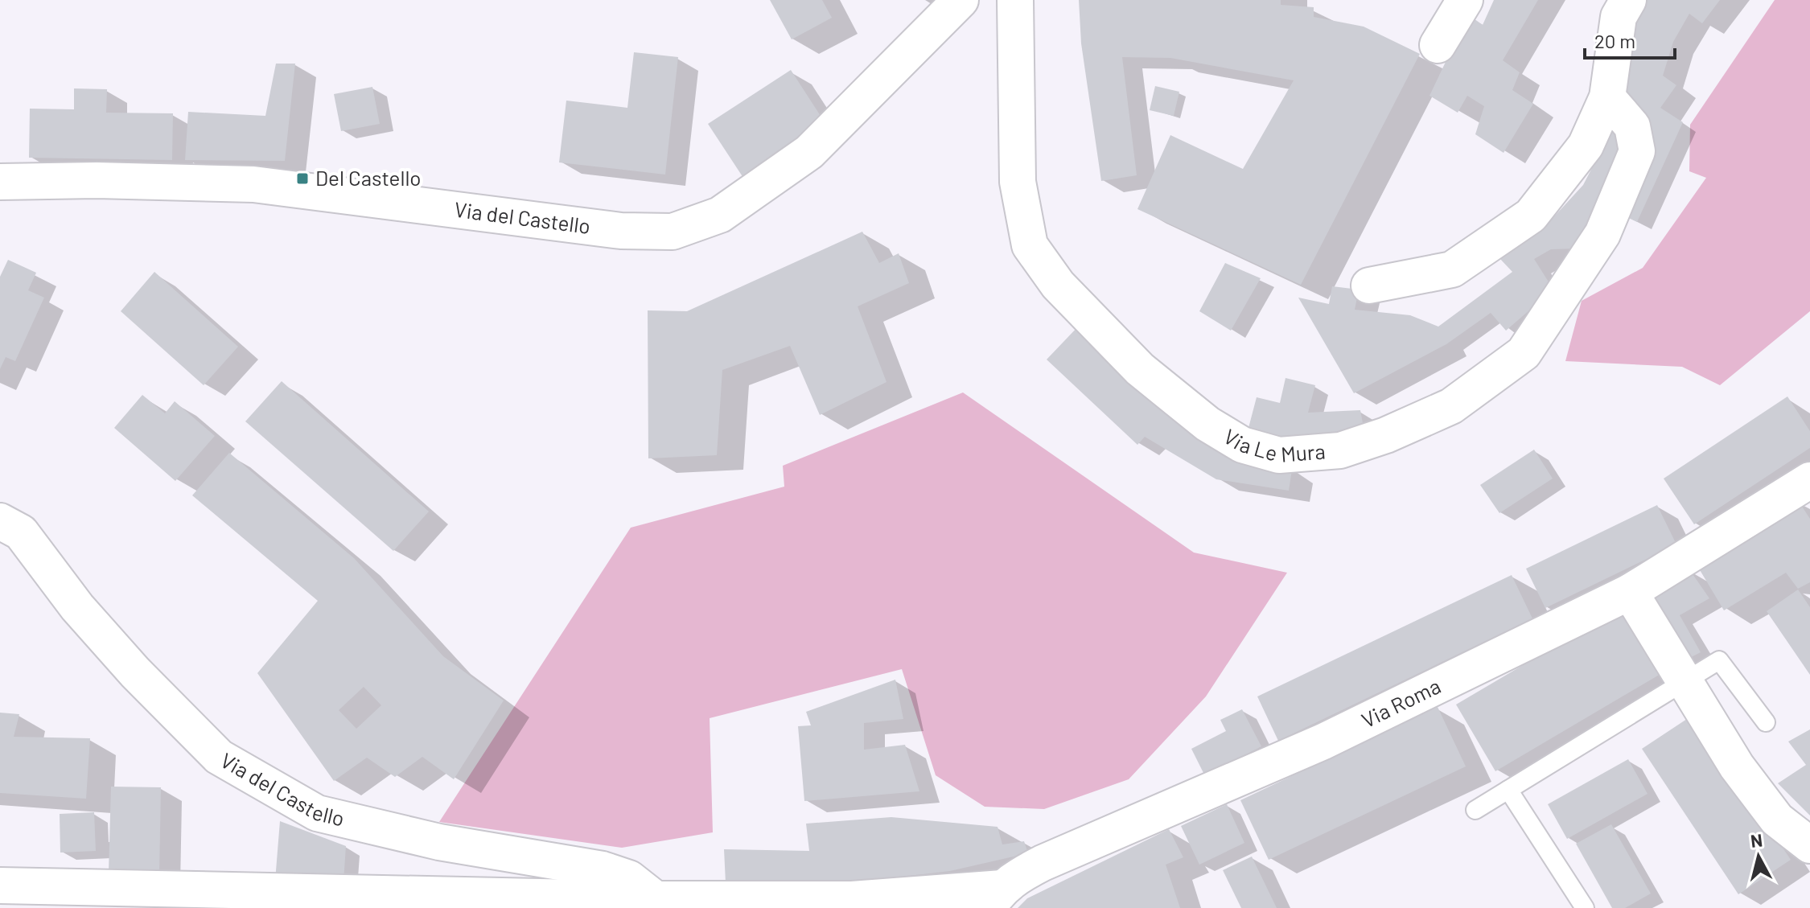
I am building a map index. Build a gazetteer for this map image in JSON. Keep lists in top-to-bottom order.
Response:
{
  "streets": {
    "street": ["Via del Castello", "Via Le Mura", "Via Roma"]
  },
  "places": {
    "transit": ["Del Castello"]
  },
  "scale_bar": "20 m",
  "north": "top"
}
